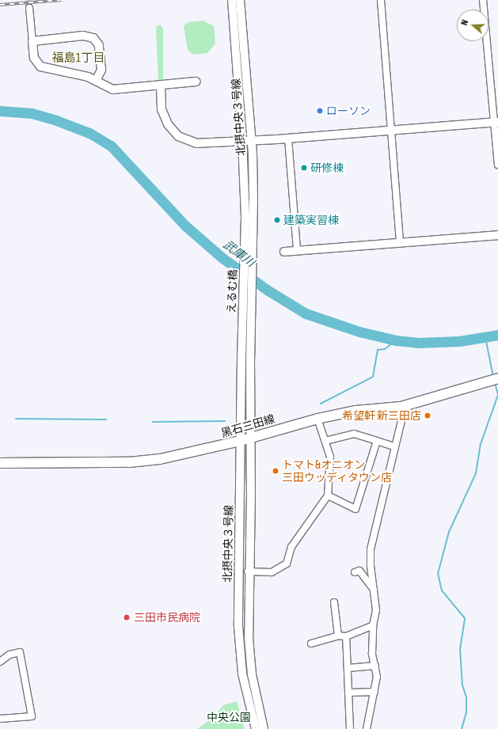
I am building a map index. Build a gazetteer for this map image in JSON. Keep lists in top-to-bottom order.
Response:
{
  "streets": {
    "main road": ["黒石三田線"],
    "street": ["北摂中央３号線", "えるむ橋"]
  },
  "crossings": [
    ["北摂中央３号線", "えるむ橋"],
    ["北摂中央３号線", "黒石三田線"]
  ],
  "districts": ["福島1丁目"],
  "water": ["武庫川"],
  "parks": ["中央公園"],
  "places": [
    "ローソン",
    "研修棟",
    "建築実習棟",
    "希望軒 新三田店",
    "トマト&オニオン 三田ウッディタウン店",
    "三田市民病院"
  ],
  "north": "left"
}
